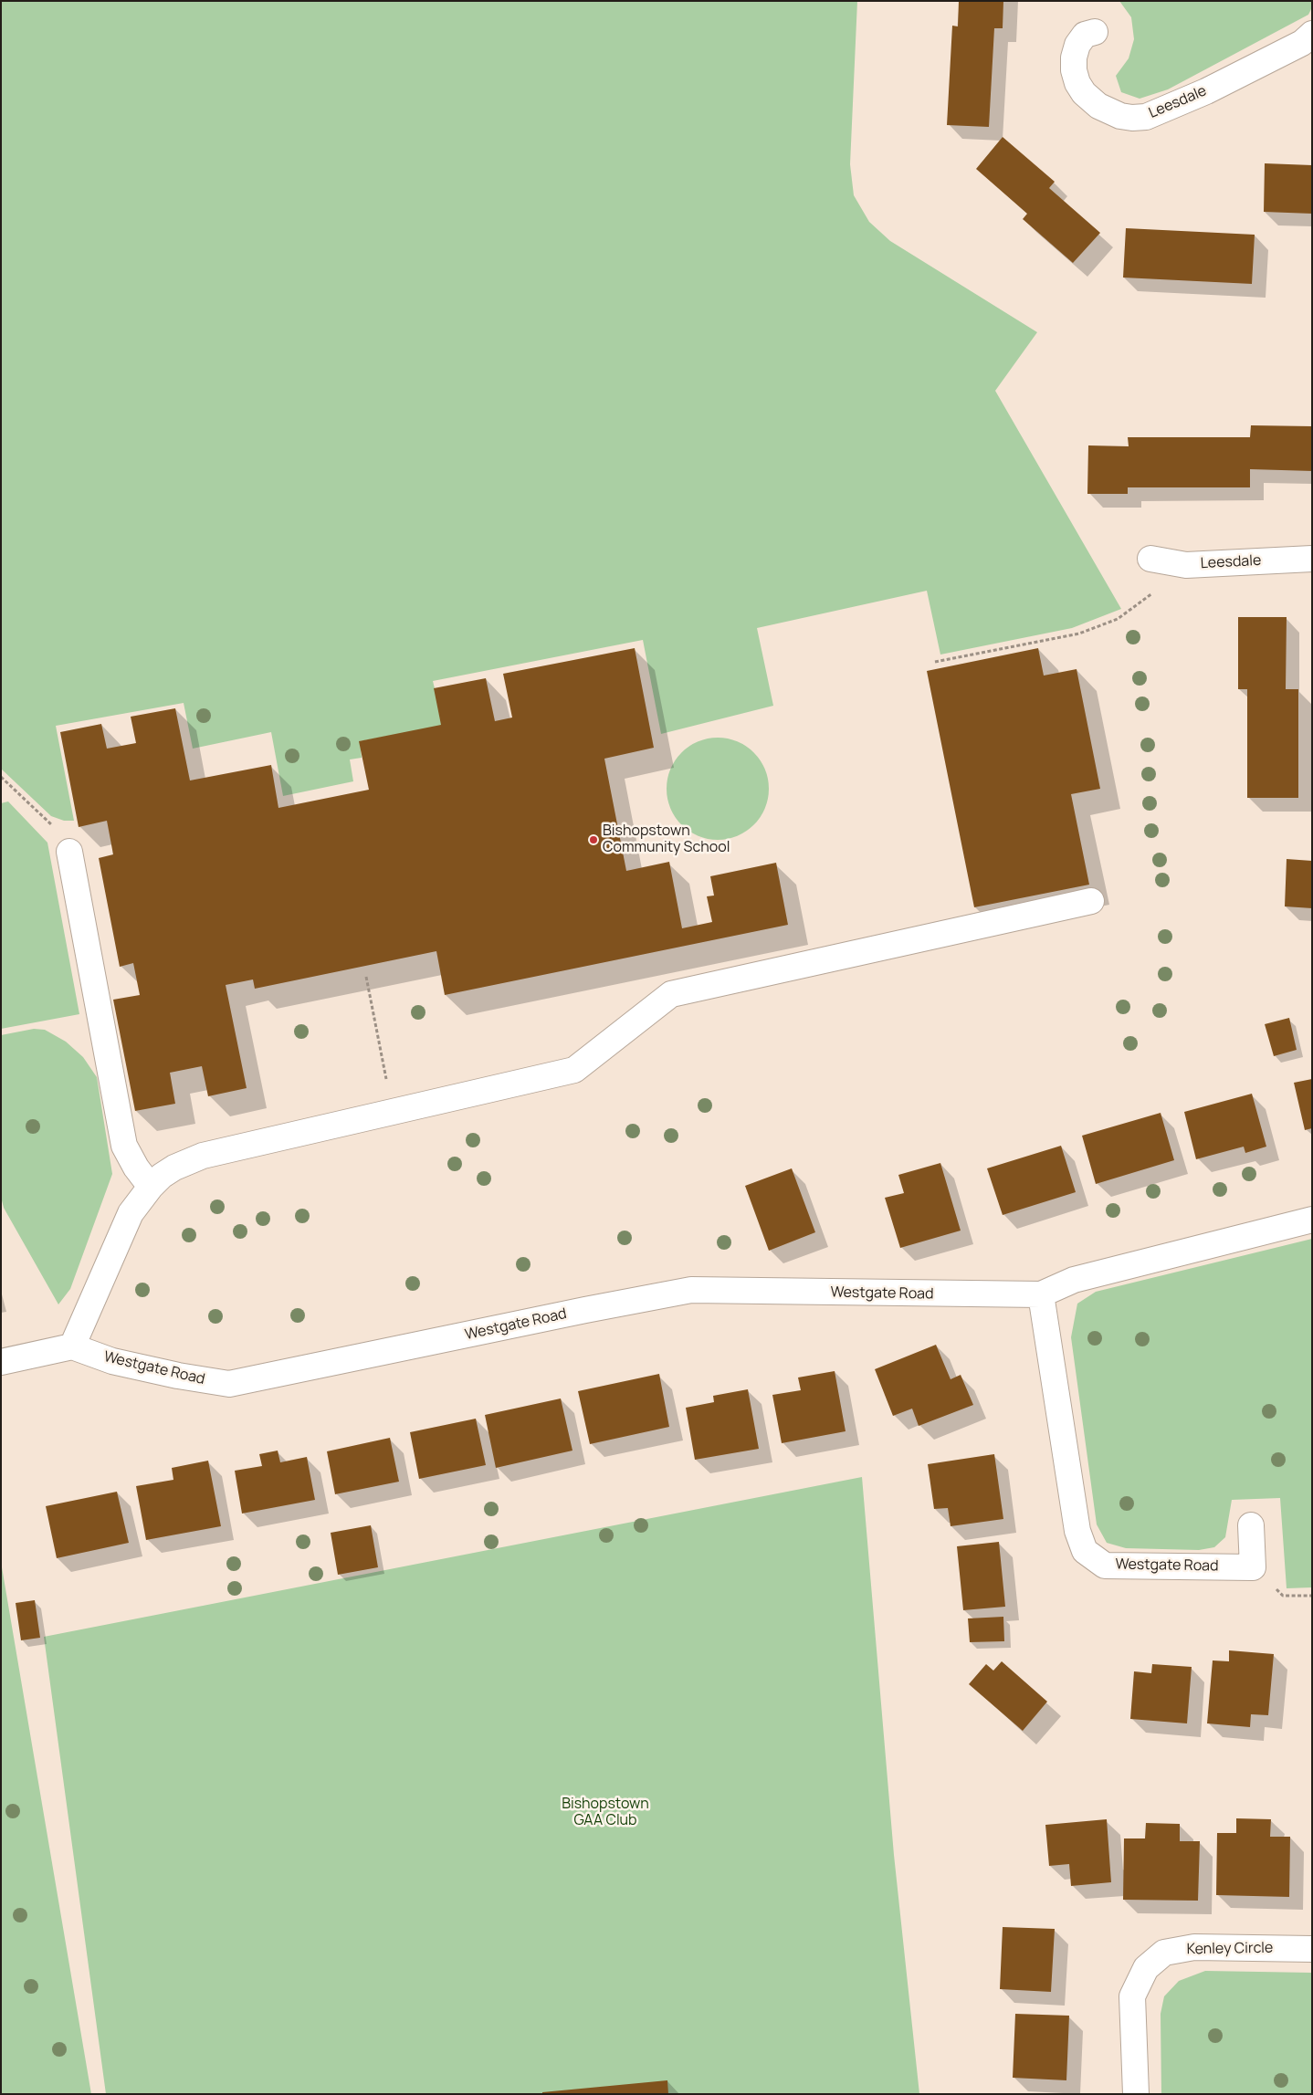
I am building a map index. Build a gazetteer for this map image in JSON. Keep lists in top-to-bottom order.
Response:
{
  "streets": {
    "street": ["Leesdale", "Westgate Road", "Kenley Circle"]
  },
  "parks": ["Bishopstown GAA Club"],
  "places": ["Bishopstown Community School"]
}
